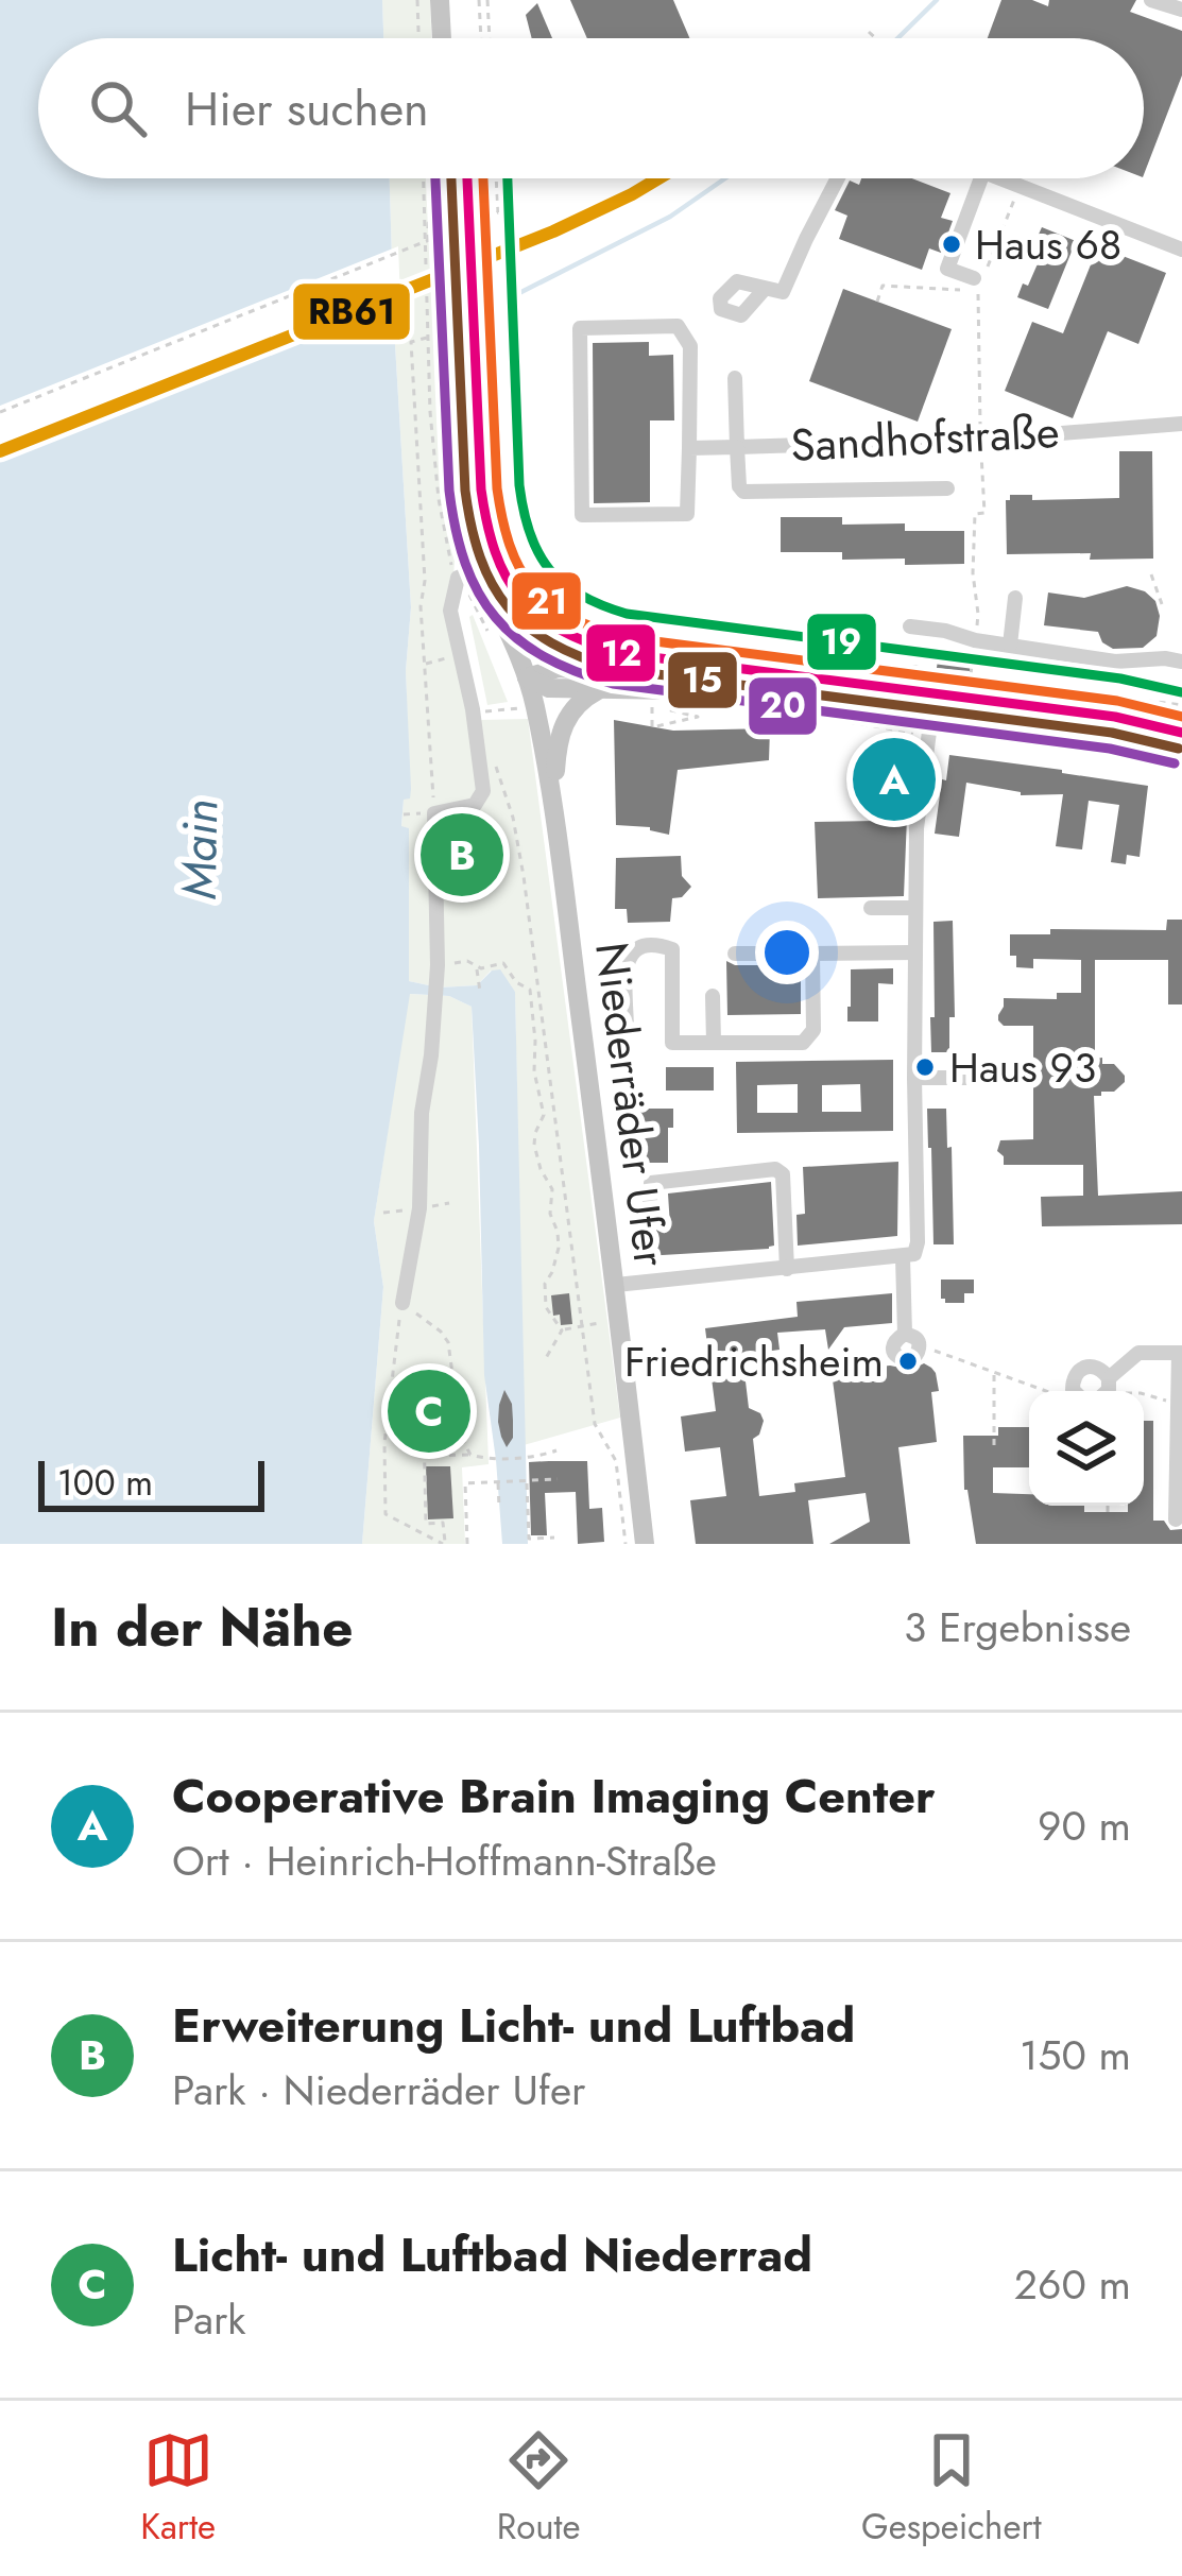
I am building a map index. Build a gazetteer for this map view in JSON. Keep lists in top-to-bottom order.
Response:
{
  "streets": {
    "main road": ["Niederräder Ufer"],
    "street": ["Sandhofstraße"]
  },
  "water": ["Main"],
  "places": ["Haus 68", "Haus 93", "Friedrichsheim"],
  "lines": [
    "transit line 12",
    "transit line 15",
    "transit line 21",
    "transit line 20",
    "transit line 19",
    "transit line RB61"
  ],
  "scale_bar": "100 m",
  "page": {
    "search": "Hier suchen",
    "pins": ["A", "B", "C"],
    "scale": "100 m",
    "heading": ["In der Nähe", "3 Ergebnisse"],
    "list": [
      {
        "mark": "A",
        "name": "Cooperative Brain Imaging Center",
        "note": "Ort · Heinrich-Hoffmann-Straße",
        "value": "90 m"
      },
      {
        "mark": "B",
        "name": "Erweiterung Licht- und Luftbad",
        "note": "Park · Niederräder Ufer",
        "value": "150 m"
      },
      {
        "mark": "C",
        "name": "Licht- und Luftbad Niederrad",
        "note": "Park",
        "value": "260 m"
      }
    ],
    "nav": ["Karte", "Route", "Gespeichert"]
  }
}
